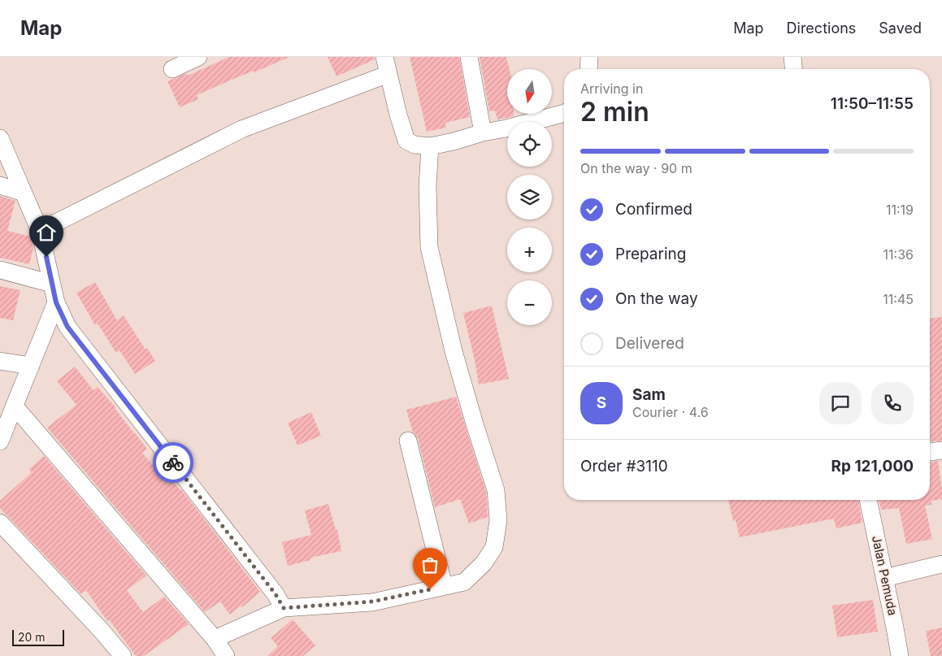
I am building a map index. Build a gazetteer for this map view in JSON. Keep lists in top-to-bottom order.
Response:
{
  "streets": {
    "street": ["Jalan Pemuda"]
  },
  "scale_bar": "20 m",
  "north": "bottom",
  "page": {
    "header": "Map",
    "nav": ["Map", "Directions", "Saved"],
    "map_buttons": ["+", "−"],
    "heading": ["2 min", "Arriving in", "11:50–11:55"],
    "panel": [
      "Sam",
      "Courier · 4.6",
      "Order #3110",
      "Rp 121,000"
    ],
    "bar": "On the way · 90 m",
    "list": [
      ["Confirmed", "11:19"],
      ["Preparing", "11:36"],
      ["On the way", "11:45"],
      "Delivered"
    ],
    "round": "S",
    "scale": "20 m"
  }
}
